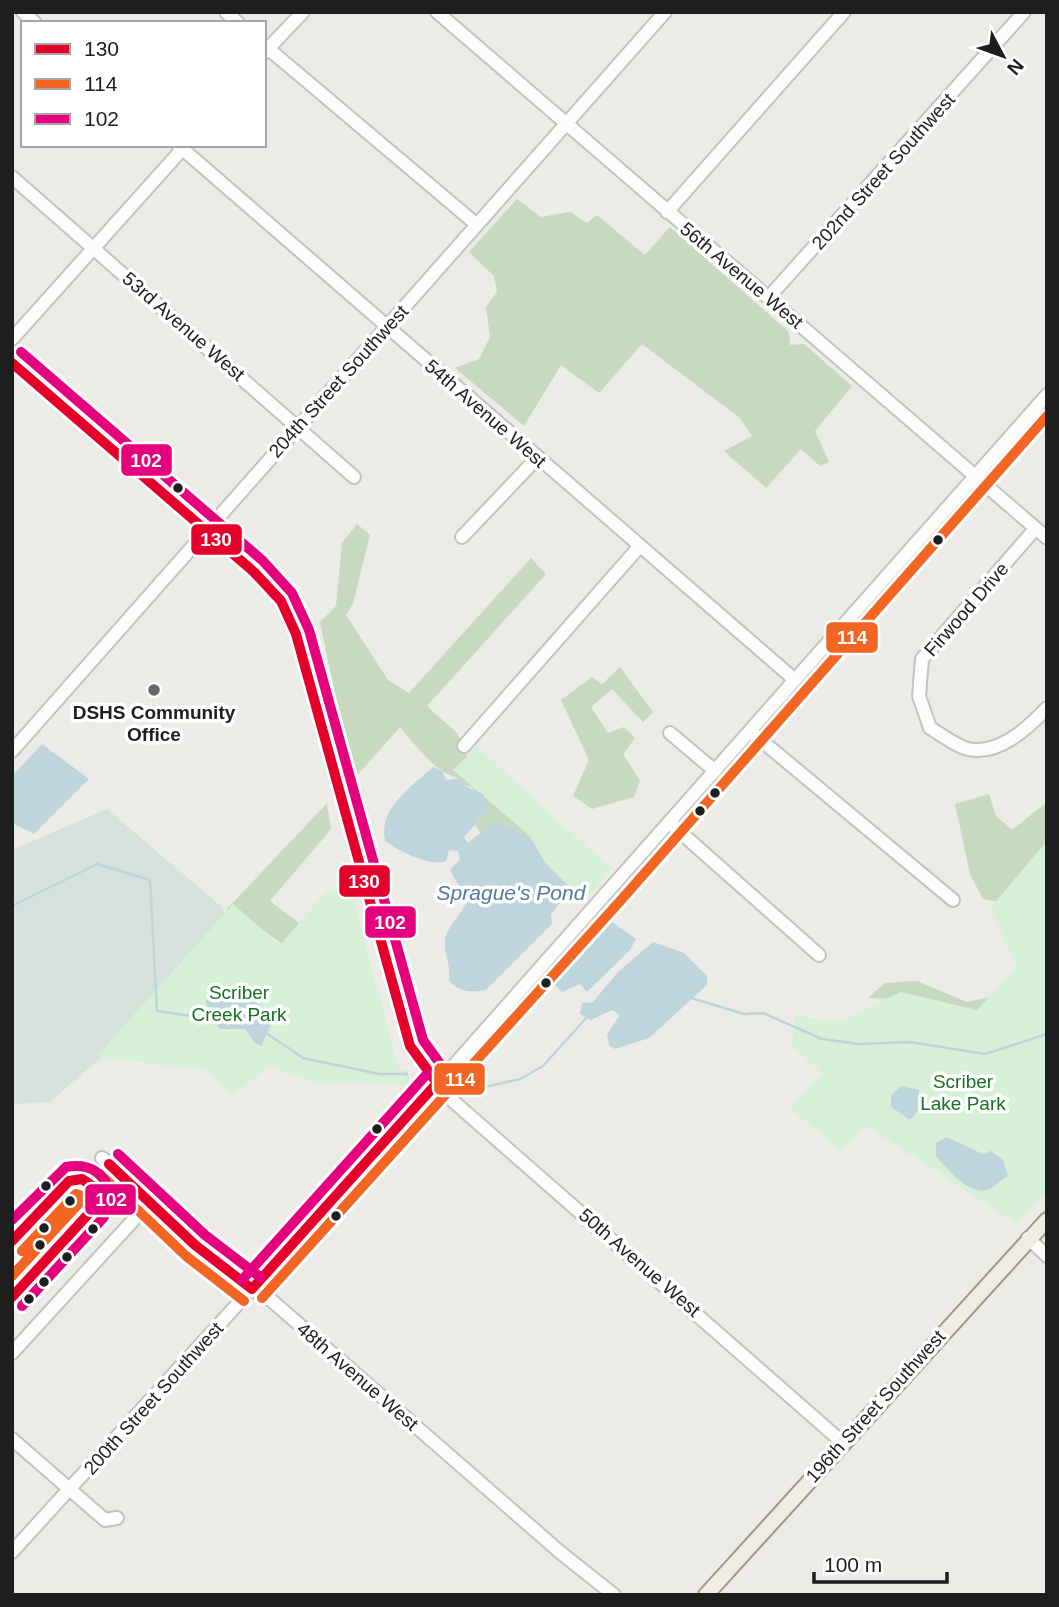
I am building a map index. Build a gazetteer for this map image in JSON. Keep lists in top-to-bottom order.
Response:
{
  "streets": {
    "main road": ["196th Street Southwest"],
    "street": [
      "202nd Street Southwest",
      "56th Avenue West",
      "53rd Avenue West",
      "204th Street Southwest",
      "54th Avenue West",
      "Firwood Drive",
      "50th Avenue West",
      "48th Avenue West",
      "200th Street Southwest"
    ]
  },
  "crossings": [
    ["202nd Street Southwest", "56th Avenue West"],
    ["56th Avenue West", "204th Street Southwest"],
    ["56th Avenue West", "Firwood Drive"],
    ["56th Avenue West", "200th Street Southwest"],
    ["53rd Avenue West", "204th Street Southwest"],
    ["204th Street Southwest", "54th Avenue West"],
    ["204th Street Southwest", "50th Avenue West"],
    ["54th Avenue West", "200th Street Southwest"],
    ["50th Avenue West", "200th Street Southwest"],
    ["50th Avenue West", "196th Street Southwest"],
    ["48th Avenue West", "200th Street Southwest"]
  ],
  "water": ["Sprague's Pond"],
  "parks": ["Scriber Creek Park", "Scriber Lake Park"],
  "places": ["DSHS Community Office"],
  "lines": ["transit line 102", "transit line 130", "transit line 114"],
  "legend": ["130", "114", "102"],
  "scale_bar": "100 m",
  "north": "bottom right"
}
